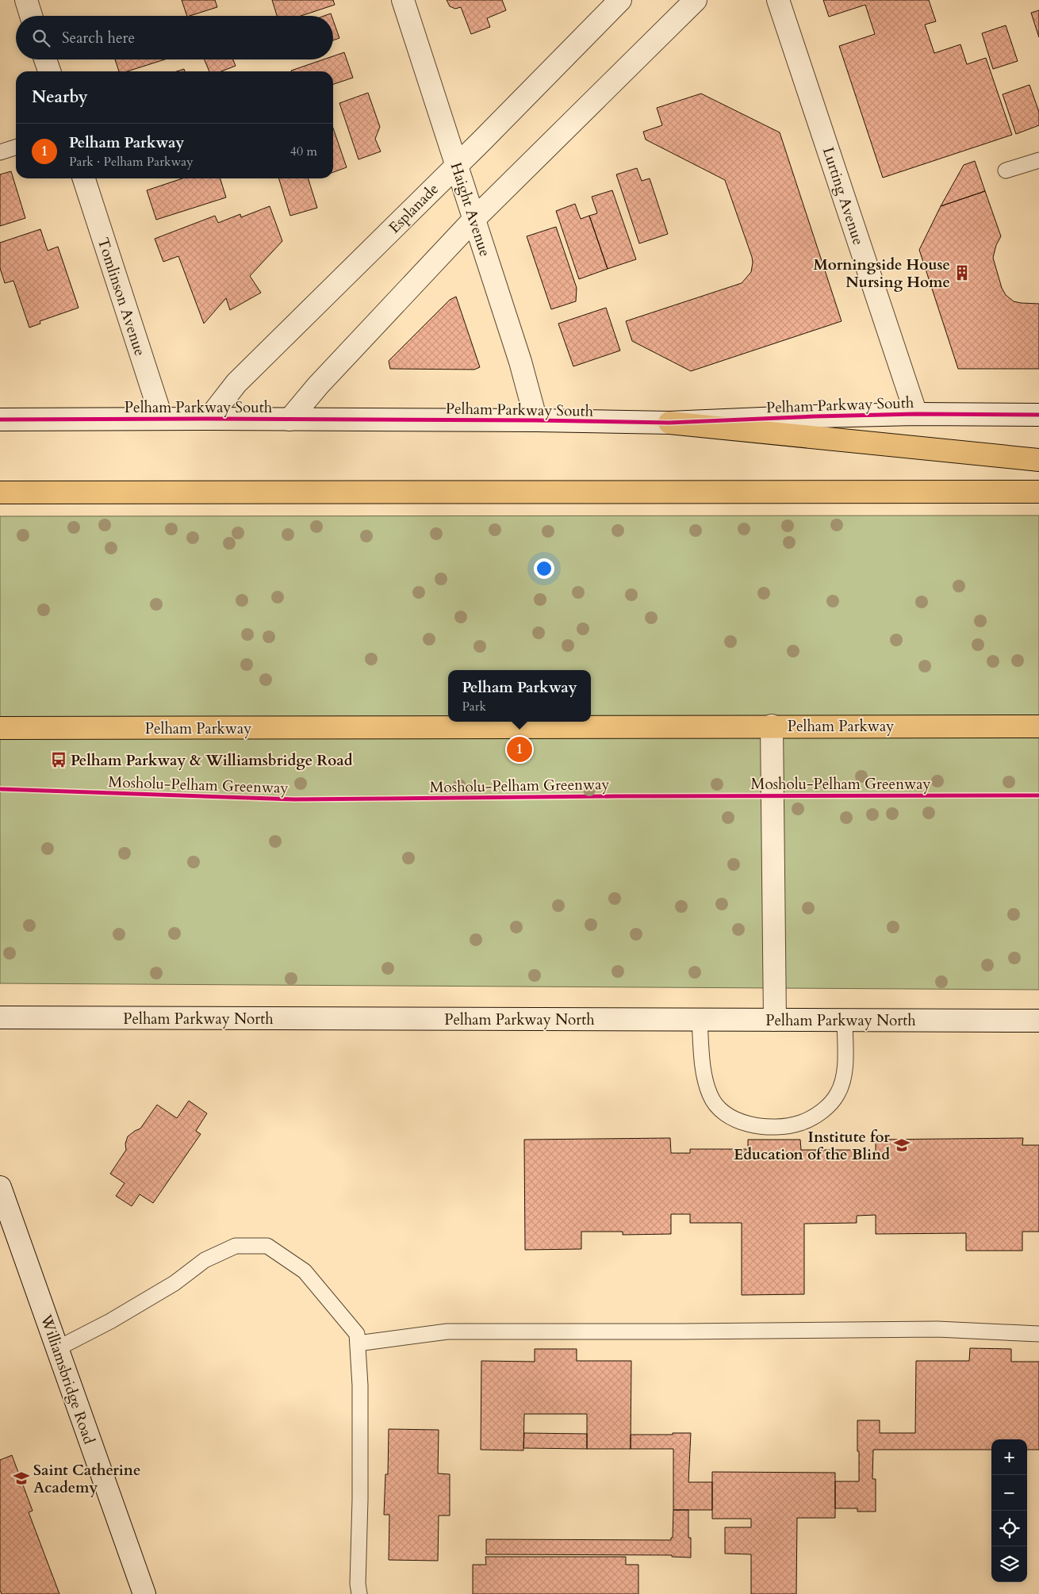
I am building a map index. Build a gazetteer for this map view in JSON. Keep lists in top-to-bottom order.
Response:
{
  "streets": {
    "main road": ["Pelham Parkway"],
    "street": [
      "Lurting Avenue",
      "Esplanade",
      "Haight Avenue",
      "Tomlinson Avenue",
      "Pelham Parkway South",
      "Pelham Parkway North",
      "Williamsbridge Road"
    ],
    "cycle path": ["Mosholu-Pelham Greenway"]
  },
  "crossings": [
    ["Lurting Avenue", "Pelham Parkway South"],
    ["Esplanade", "Haight Avenue"],
    ["Esplanade", "Pelham Parkway South"],
    ["Haight Avenue", "Pelham Parkway South"],
    ["Tomlinson Avenue", "Pelham Parkway South"]
  ],
  "places": {
    "building": ["Morningside House Nursing Home"],
    "bus stop": ["Pelham Parkway & Williamsbridge Road"],
    "school or university": ["Institute for Education of the Blind", "Saint Catherine Academy"]
  },
  "page": {
    "search": "Search here",
    "heading": "Nearby",
    "list": [
      {
        "mark": "1",
        "name": "Pelham Parkway",
        "note": "Park · Pelham Parkway",
        "value": "40 m"
      }
    ],
    "popup": ["Pelham Parkway", "Park"],
    "pins": "1",
    "map_buttons": ["+", "−"]
  }
}
